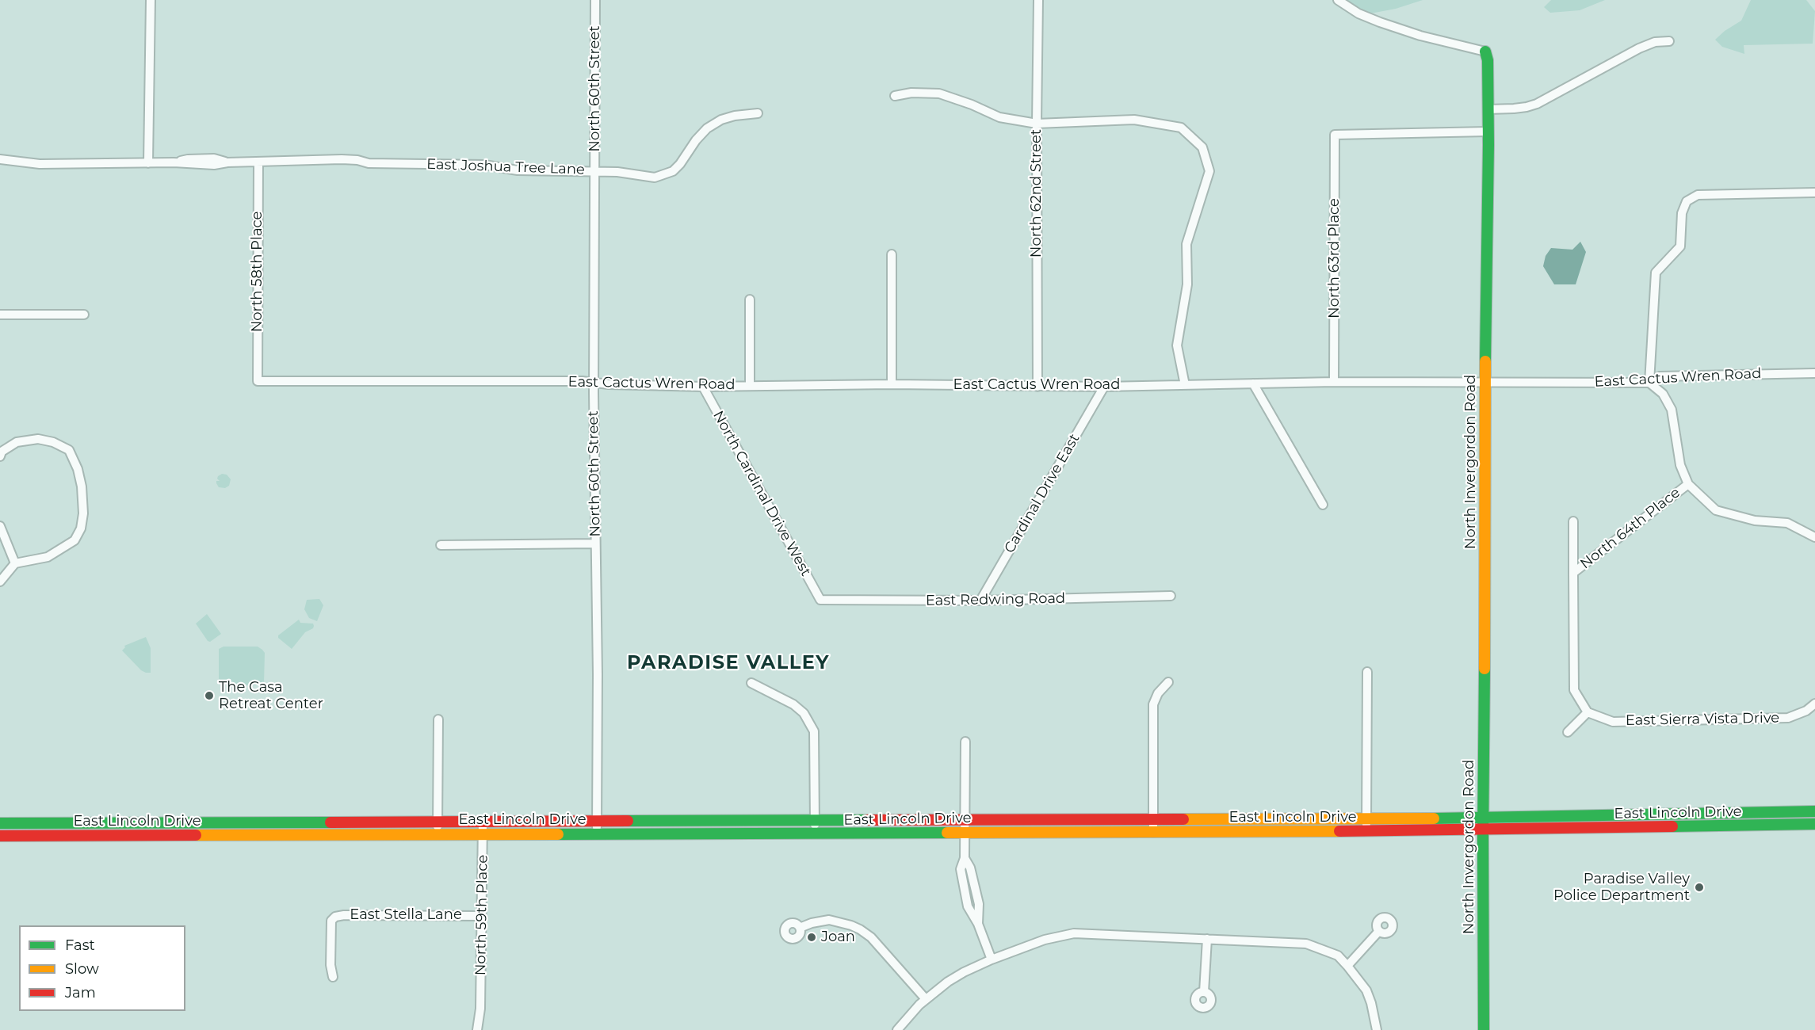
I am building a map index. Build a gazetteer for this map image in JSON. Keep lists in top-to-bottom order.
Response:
{
  "streets": {
    "main road": ["North Invergordon Road", "East Lincoln Drive"],
    "street": [
      "North 60th Street",
      "East Joshua Tree Lane",
      "North 62nd Street",
      "North 63rd Place",
      "North 58th Place",
      "East Cactus Wren Road",
      "North Cardinal Drive West",
      "Cardinal Drive East",
      "North 64th Place",
      "East Redwing Road",
      "East Sierra Vista Drive",
      "East Stella Lane",
      "North 59th Place"
    ]
  },
  "crossings": [
    ["North 60th Street", "East Joshua Tree Lane"],
    ["North 60th Street", "East Cactus Wren Road"],
    ["North 60th Street", "East Lincoln Drive"],
    ["East Joshua Tree Lane", "North 58th Place"],
    ["North 62nd Street", "East Cactus Wren Road"],
    ["North 63rd Place", "East Cactus Wren Road"],
    ["North 63rd Place", "North Invergordon Road"],
    ["North 58th Place", "East Cactus Wren Road"],
    ["East Cactus Wren Road", "North Invergordon Road"],
    ["East Cactus Wren Road", "North Cardinal Drive West"],
    ["East Cactus Wren Road", "Cardinal Drive East"],
    ["North Invergordon Road", "East Lincoln Drive"],
    ["North Cardinal Drive West", "East Redwing Road"],
    ["Cardinal Drive East", "East Redwing Road"],
    ["North 64th Place", "East Sierra Vista Drive"],
    ["East Lincoln Drive", "North 59th Place"],
    ["East Stella Lane", "North 59th Place"]
  ],
  "districts": ["PARADISE VALLEY"],
  "places": ["The Casa Retreat Center", "Paradise Valley Police Department", "Joan"],
  "legend": ["Fast", "Slow", "Jam"]
}
